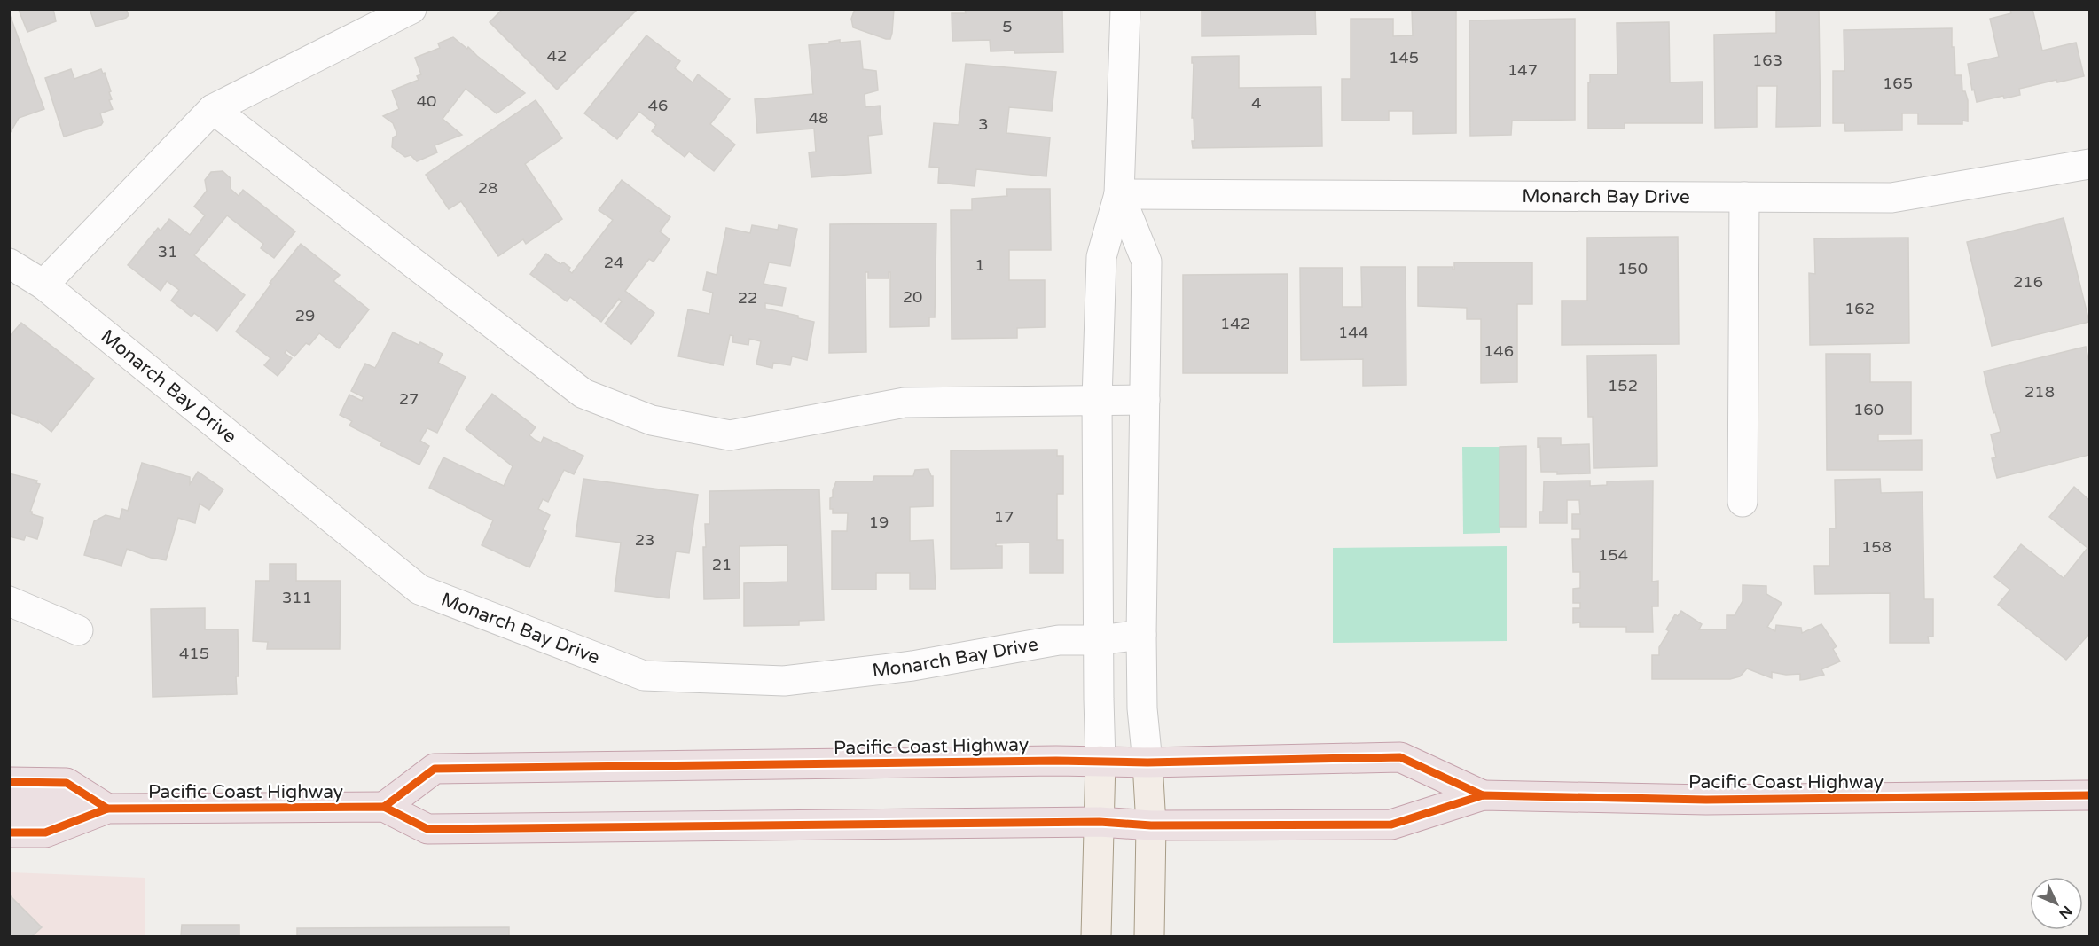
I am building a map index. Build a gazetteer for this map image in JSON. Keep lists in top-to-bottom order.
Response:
{
  "streets": {
    "highway": ["Pacific Coast Highway"],
    "street": ["Monarch Bay Drive"]
  },
  "house_numbers": [
    "5",
    "42",
    "145",
    "163",
    "147",
    "165",
    "40",
    "4",
    "46",
    "48",
    "3",
    "28",
    "31",
    "24",
    "1",
    "150",
    "216",
    "20",
    "22",
    "162",
    "29",
    "142",
    "144",
    "146",
    "152",
    "218",
    "27",
    "160",
    "17",
    "19",
    "23",
    "158",
    "154",
    "21",
    "311",
    "415"
  ],
  "north": "bottom right"
}
